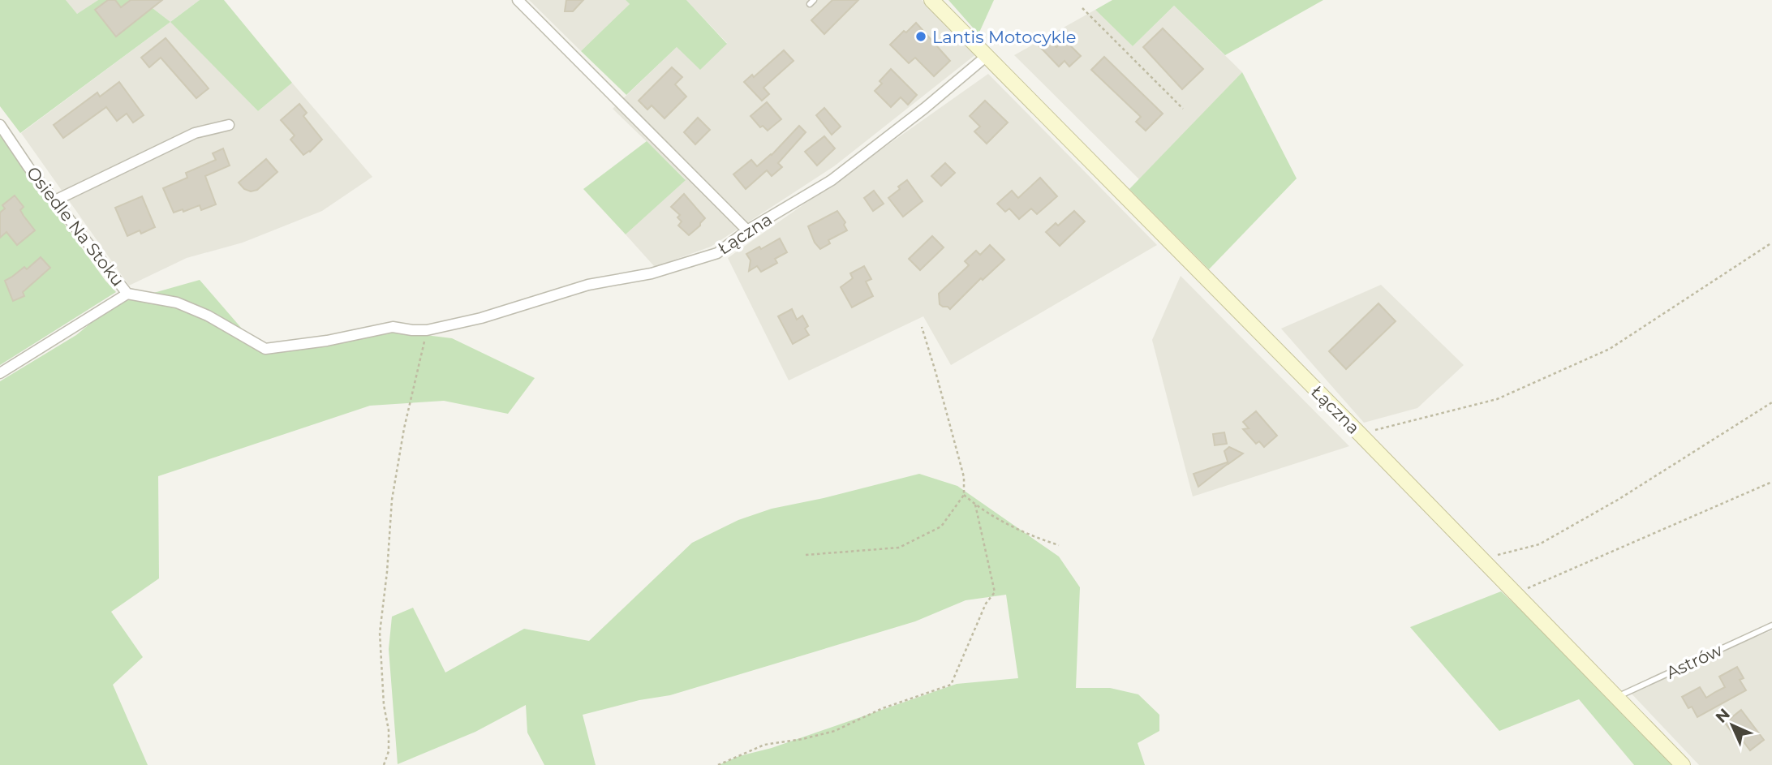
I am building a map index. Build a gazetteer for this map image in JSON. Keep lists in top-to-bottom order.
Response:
{
  "streets": {
    "street": ["Osiedle Na Stoku", "Łączna"],
    "lane": ["Astrów"]
  },
  "crossings": [
    ["Osiedle Na Stoku", "Łączna"],
    ["Łączna", "Astrów"]
  ],
  "places": ["Lantis Motocykle"],
  "north": "top left"
}
